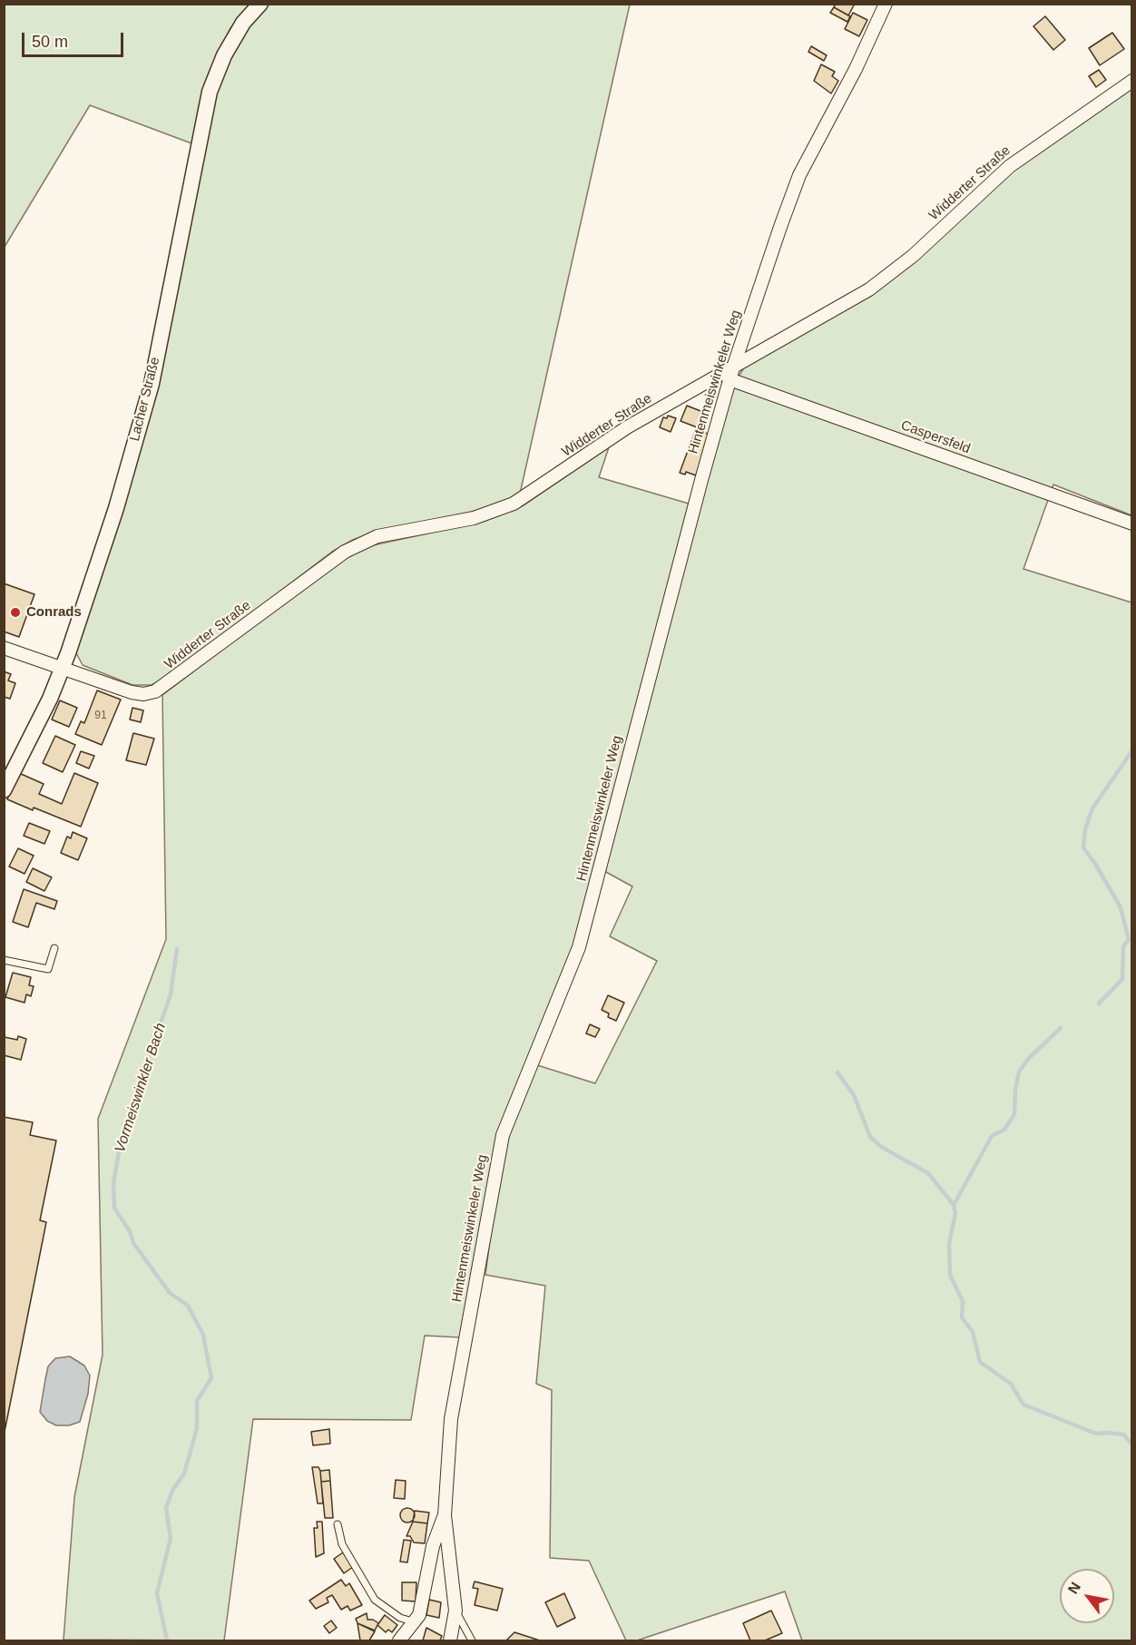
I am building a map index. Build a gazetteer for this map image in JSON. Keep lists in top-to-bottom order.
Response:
{
  "streets": {
    "street": [
      "Widderter Straße",
      "Hintenmeiswinkeler Weg",
      "Lacher Straße",
      "Caspersfeld"
    ]
  },
  "crossings": [
    ["Widderter Straße", "Hintenmeiswinkeler Weg"],
    ["Widderter Straße", "Lacher Straße"],
    ["Widderter Straße", "Caspersfeld"],
    ["Hintenmeiswinkeler Weg", "Caspersfeld"]
  ],
  "water": ["Vormeiswinkler Bach"],
  "places": ["Conrads"],
  "house_numbers": ["91"],
  "scale_bar": "50 m",
  "north": "top left"
}
